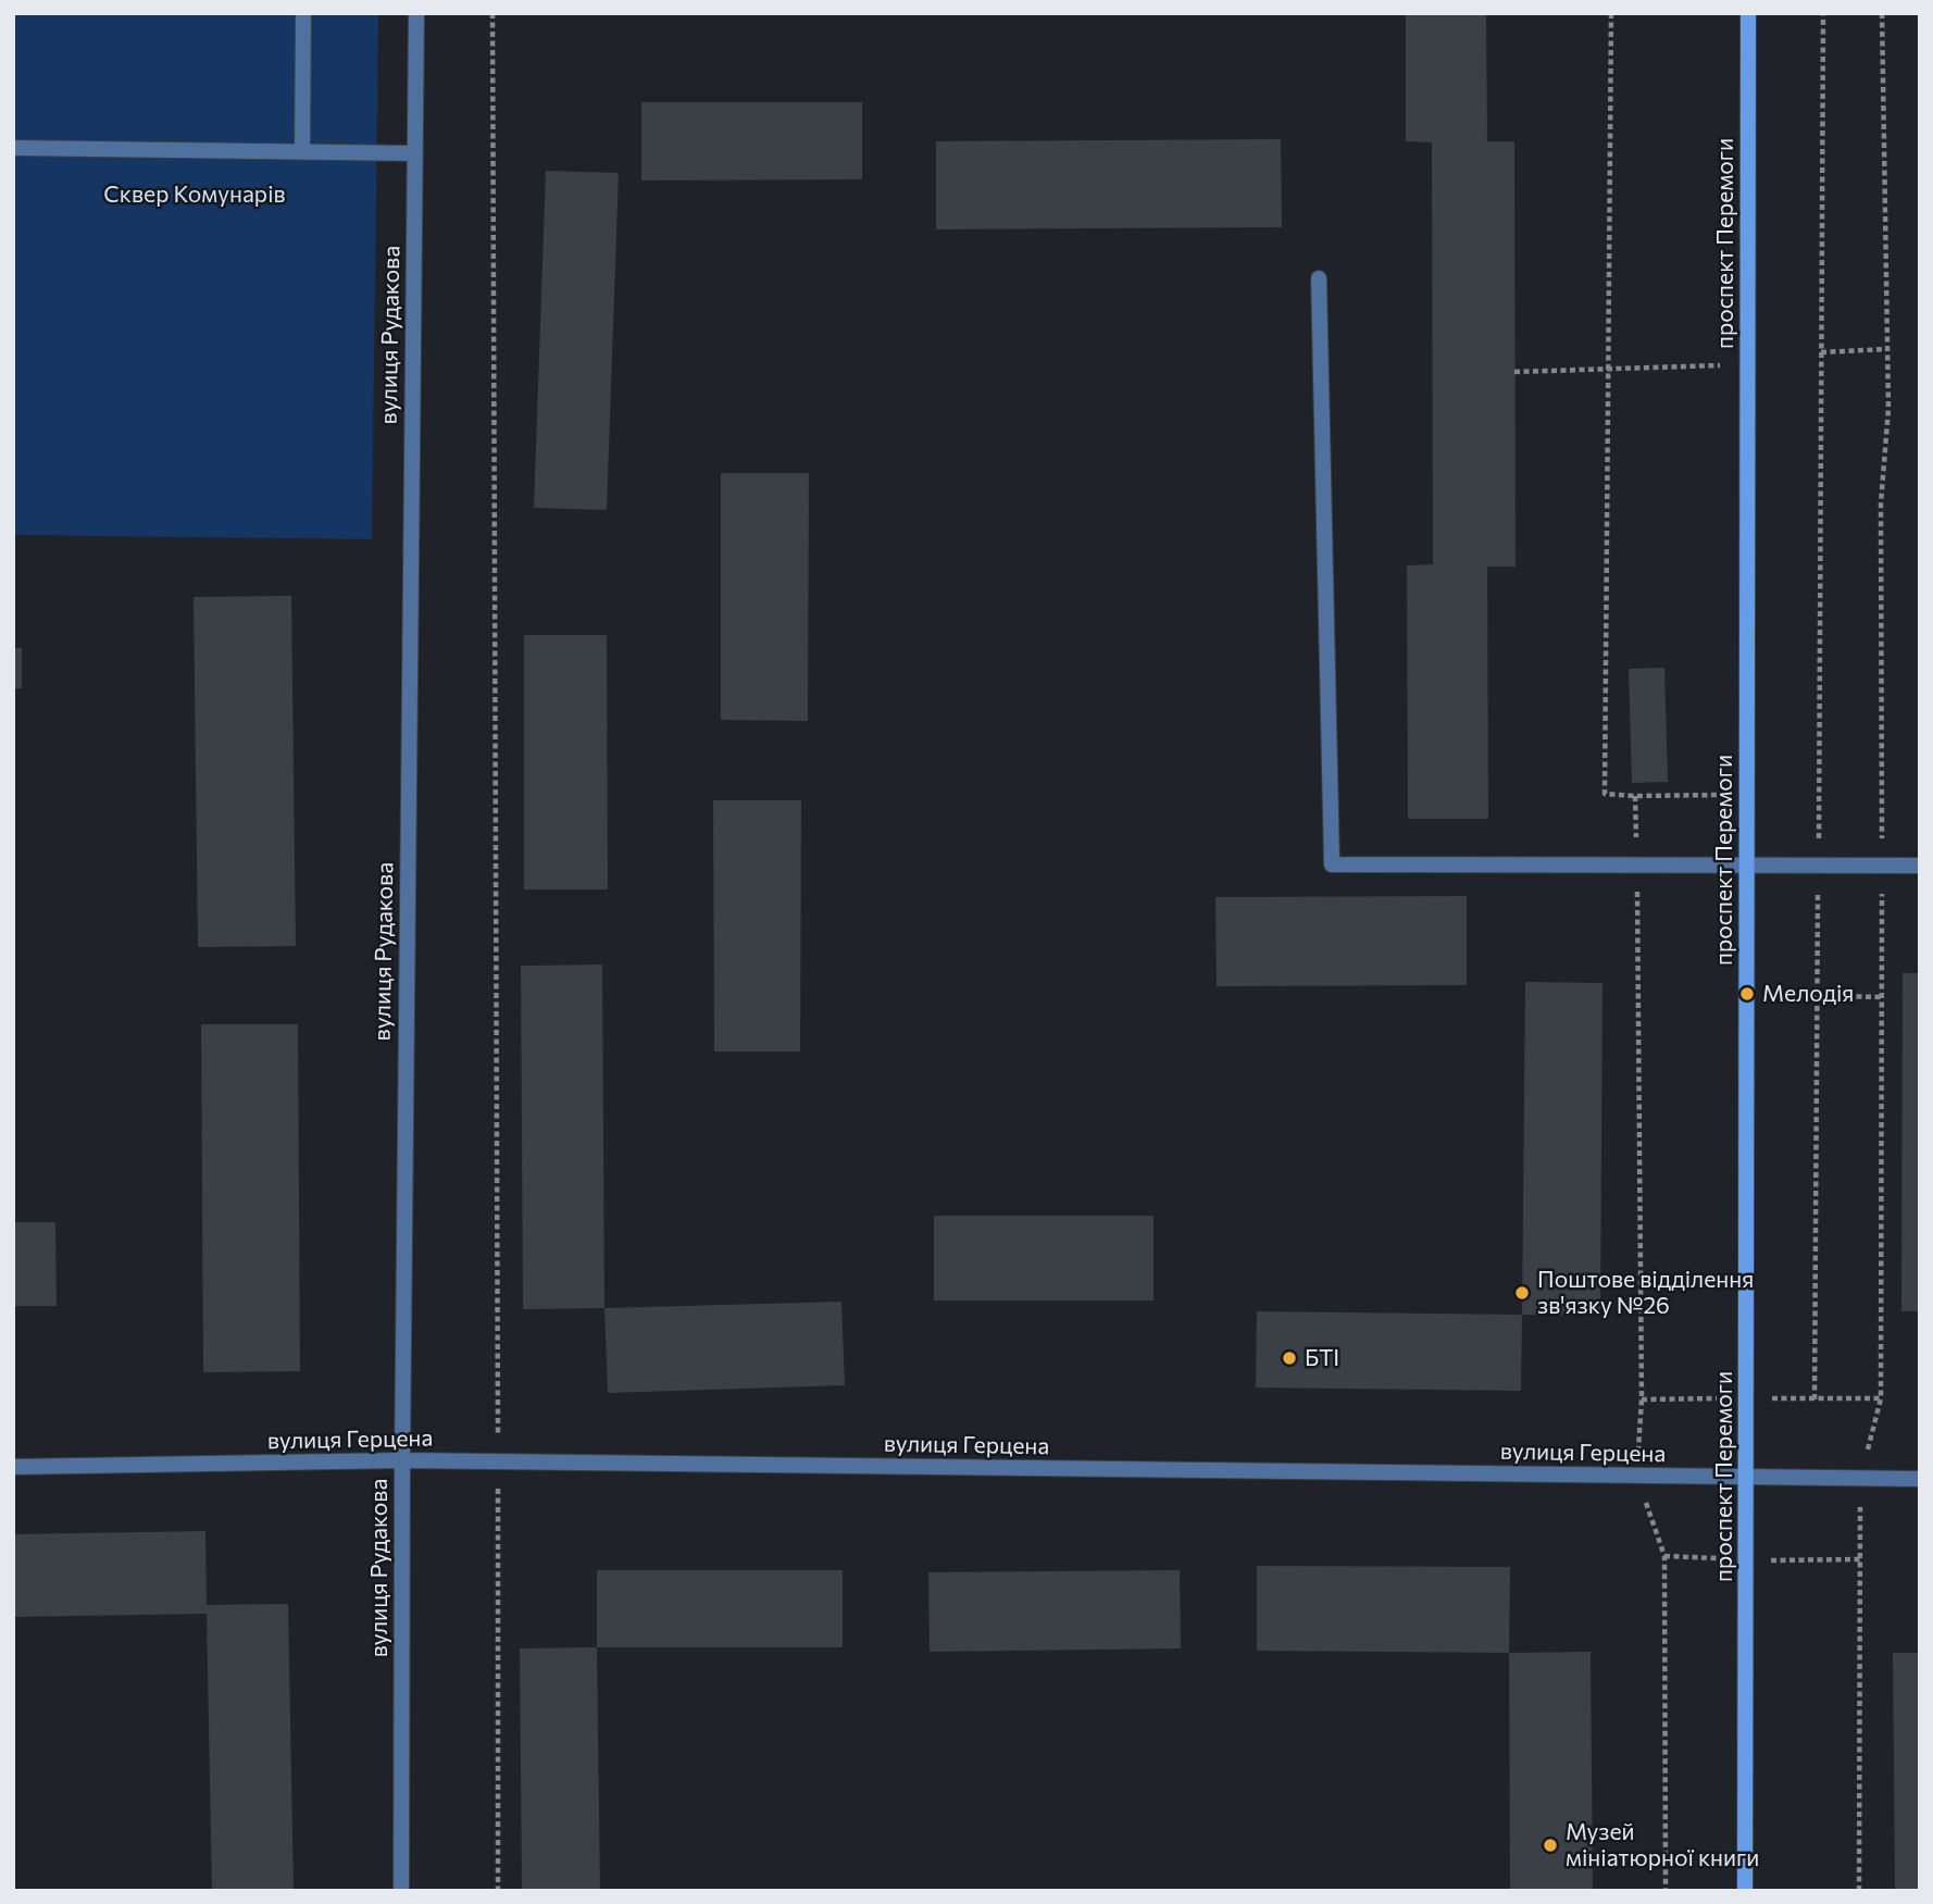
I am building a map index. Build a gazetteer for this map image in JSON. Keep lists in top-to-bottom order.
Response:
{
  "streets": {
    "main road": ["проспект Перемоги"],
    "street": ["вулиця Рудакова", "вулиця Герцена"]
  },
  "crossings": [
    ["проспект Перемоги", "вулиця Герцена"],
    ["вулиця Рудакова", "вулиця Герцена"]
  ],
  "parks": ["Сквер Комунарів"],
  "places": [
    "Мелодія",
    "Поштове відділення зв'язку №26",
    "БТІ",
    "Музей мініатюрної книги"
  ]
}
